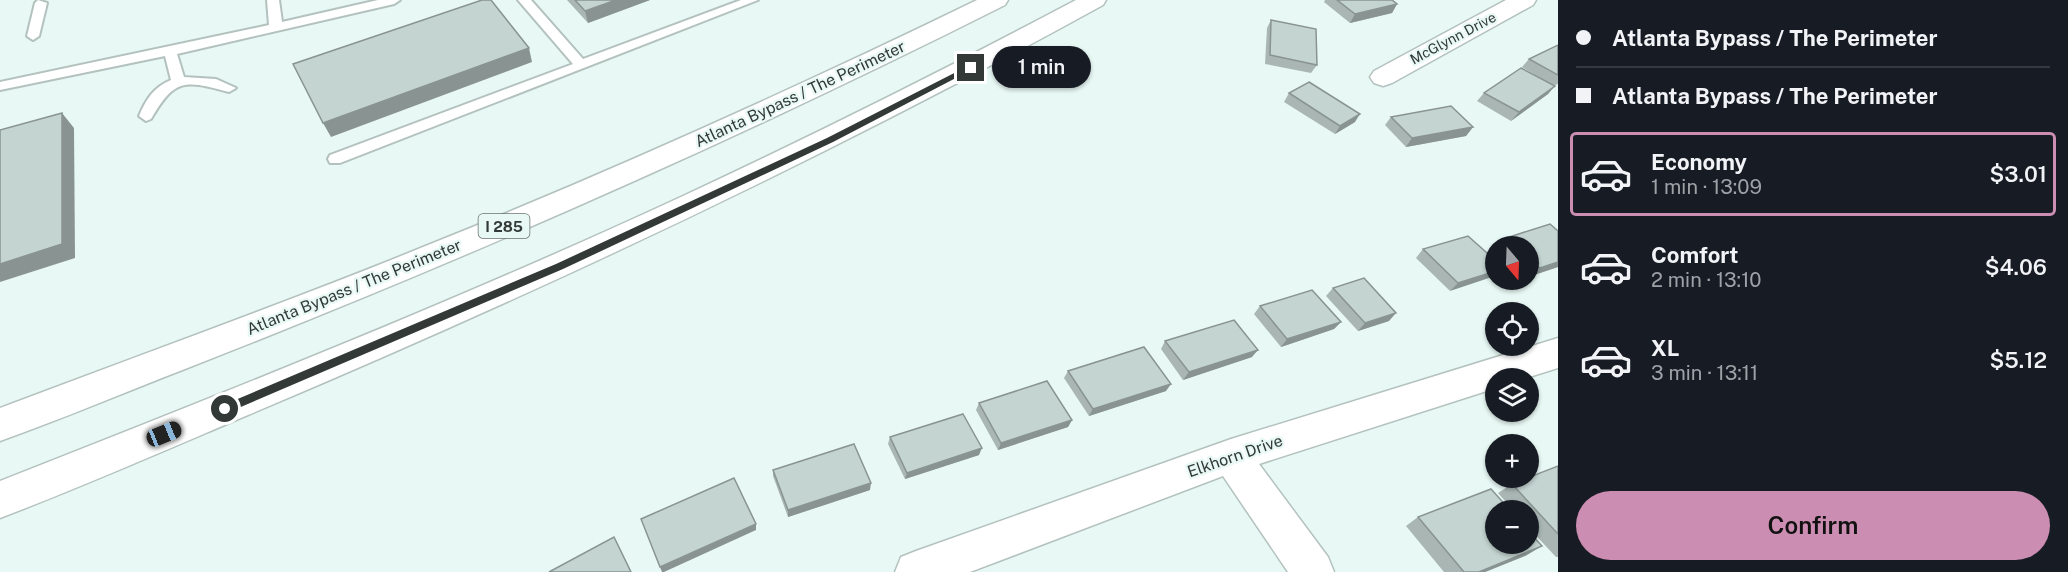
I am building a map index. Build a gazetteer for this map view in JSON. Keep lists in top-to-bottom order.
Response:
{
  "streets": {
    "main road": [
      "McGlynn Drive",
      "Atlanta Bypass / The Perimeter",
      "I 285",
      "Elkhorn Drive"
    ]
  },
  "north": "bottom",
  "page": {
    "banner": ["Atlanta Bypass / The Perimeter", "Atlanta Bypass / The Perimeter"],
    "bubble": "1 min",
    "list": [
      {
        "name": "Economy",
        "note": "1 min · 13:09",
        "value": "$3.01"
      },
      {
        "name": "Comfort",
        "note": "2 min · 13:10",
        "value": "$4.06"
      },
      {
        "name": "XL",
        "note": "3 min · 13:11",
        "value": "$5.12"
      }
    ],
    "map_buttons": ["+", "−"],
    "buttons": "Confirm"
  }
}
